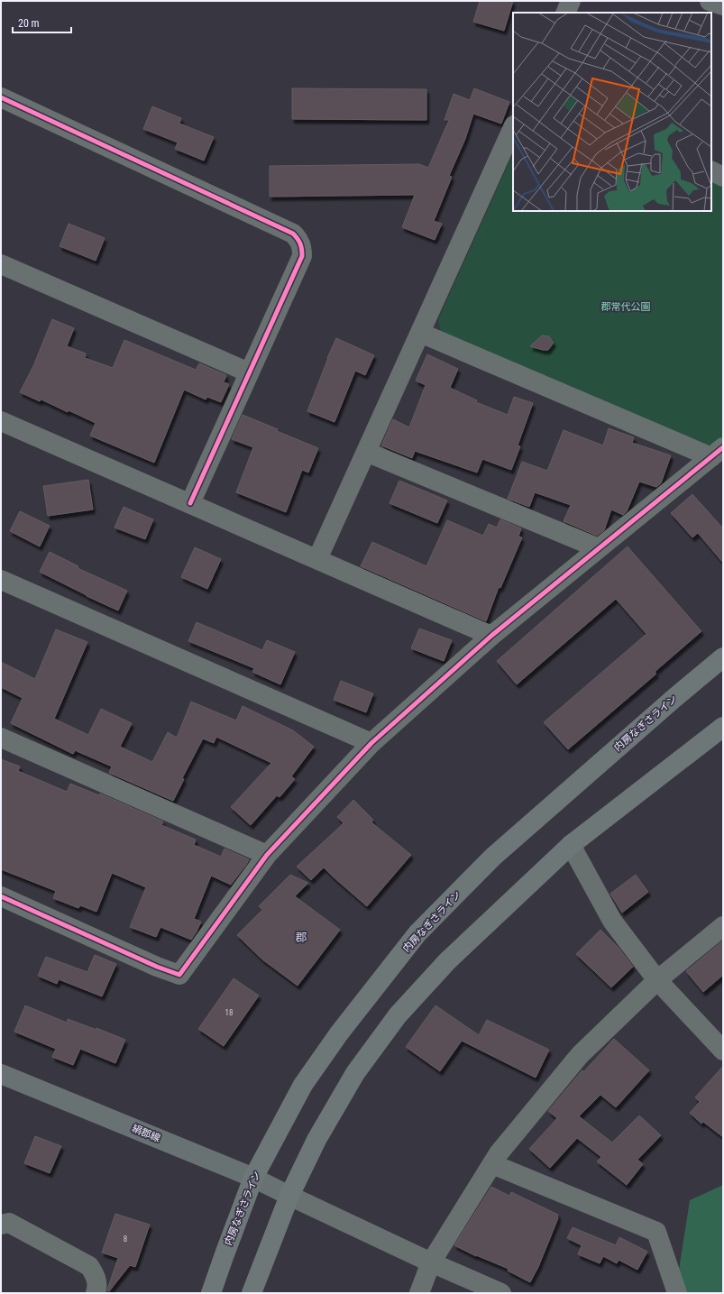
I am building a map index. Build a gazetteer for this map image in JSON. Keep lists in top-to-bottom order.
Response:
{
  "streets": {
    "highway": ["内房なぎさライン"],
    "main road": ["絹郡線"]
  },
  "crossings": [
    ["内房なぎさライン", "絹郡線"]
  ],
  "districts": ["郡"],
  "parks": ["郡常代公園"],
  "house_numbers": ["18", "8"],
  "scale_bar": "20 m"
}
